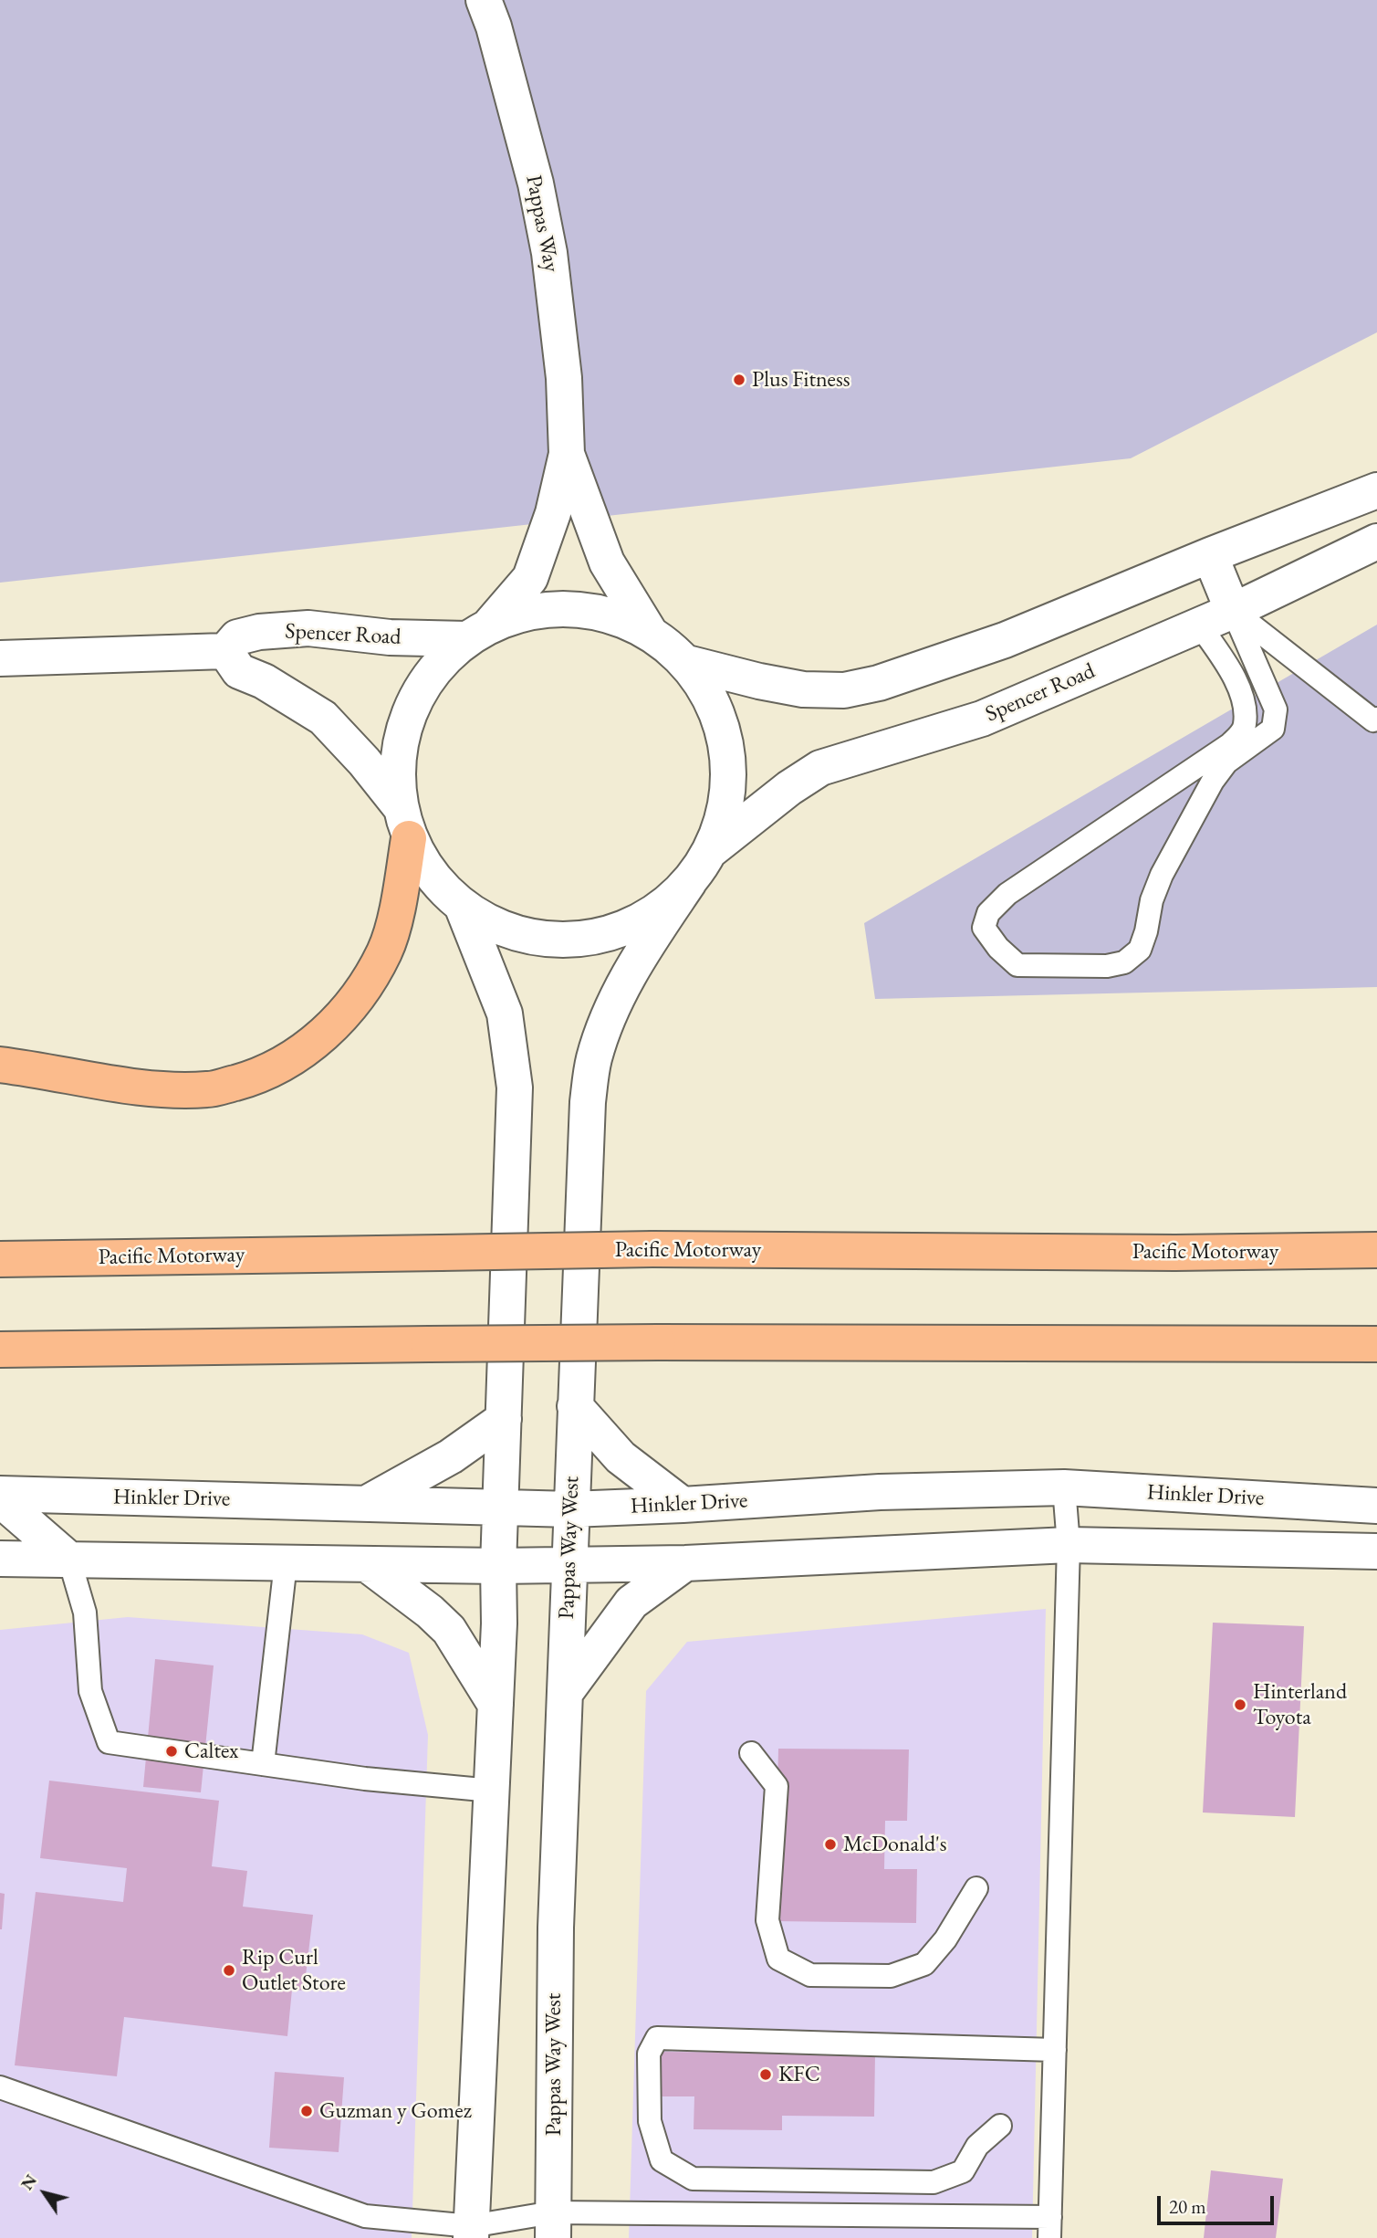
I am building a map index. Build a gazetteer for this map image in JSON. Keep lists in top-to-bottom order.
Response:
{
  "streets": {
    "highway": ["Pacific Motorway"],
    "street": [
      "Pappas Way",
      "Spencer Road",
      "Hinkler Drive",
      "Pappas Way West"
    ]
  },
  "crossings": [
    ["Pappas Way", "Spencer Road"],
    ["Hinkler Drive", "Pappas Way West"]
  ],
  "places": [
    "Plus Fitness",
    "Hinterland Toyota",
    "Caltex",
    "McDonald's",
    "Rip Curl Outlet Store",
    "KFC",
    "Guzman y Gomez"
  ],
  "scale_bar": "20 m",
  "north": "top left"
}
